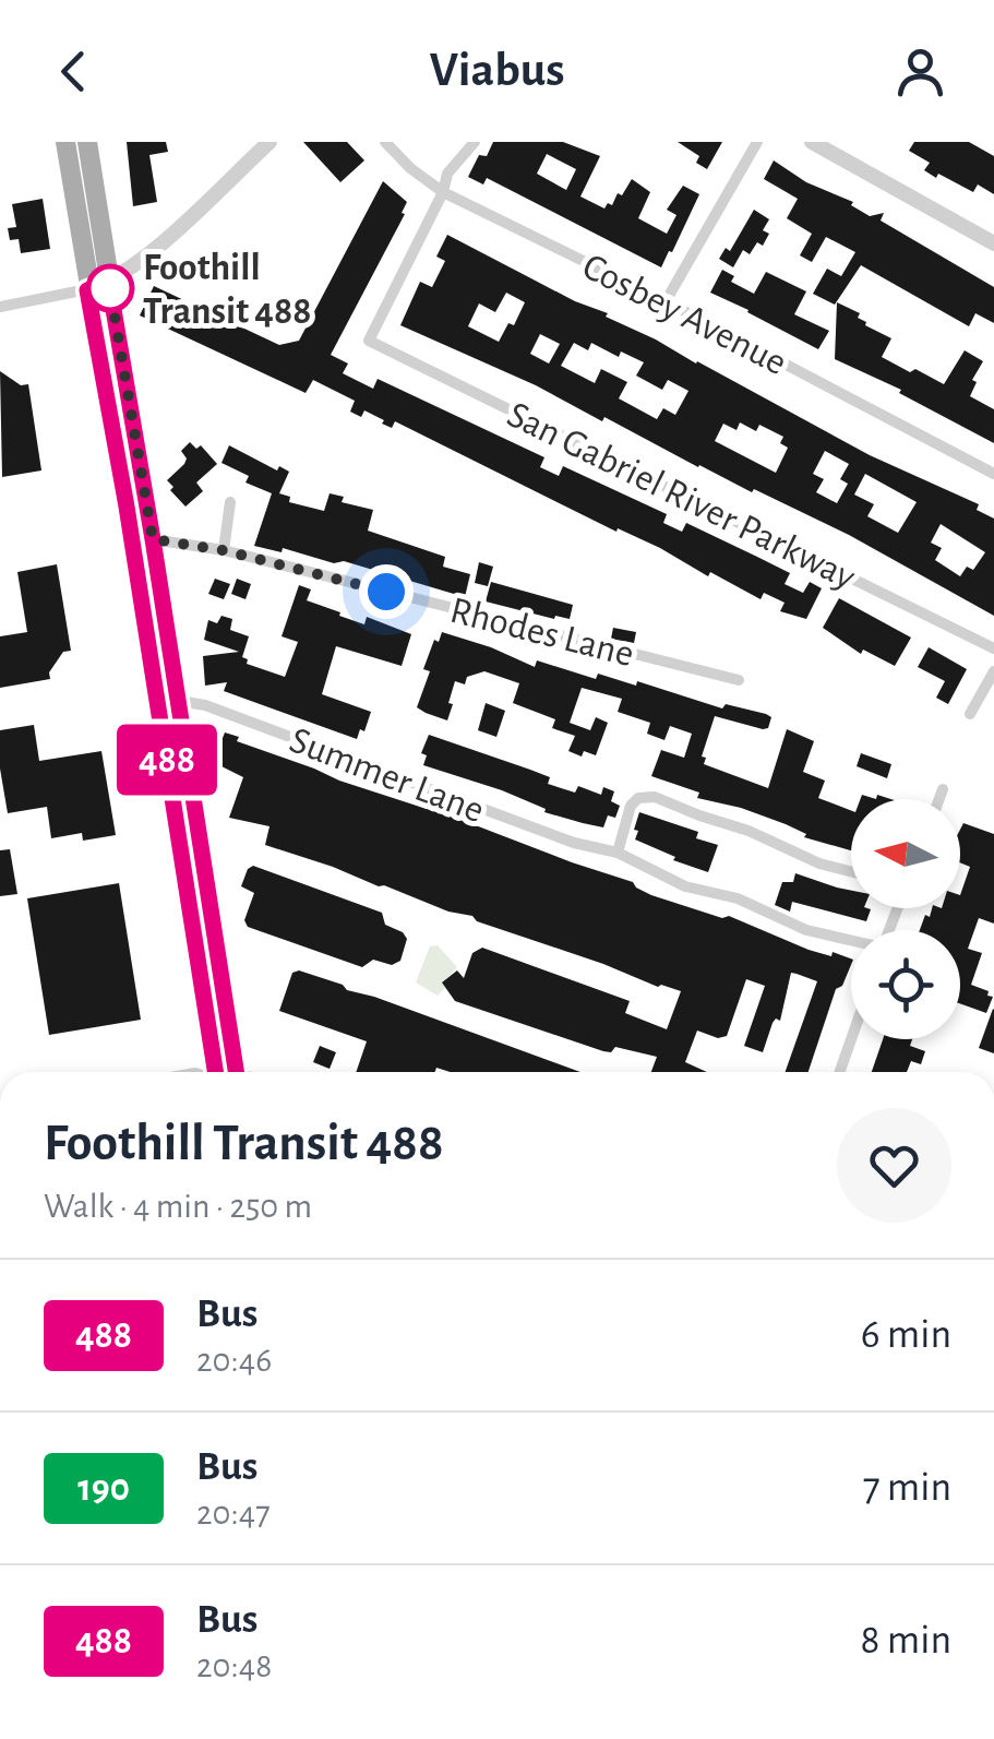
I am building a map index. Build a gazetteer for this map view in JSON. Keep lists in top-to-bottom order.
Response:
{
  "streets": {
    "street": [
      "Cosbey Avenue",
      "San Gabriel River Parkway",
      "Rhodes Lane",
      "Summer Lane"
    ]
  },
  "crossings": [
    ["Cosbey Avenue", "San Gabriel River Parkway"]
  ],
  "places": ["Foothill Transit 488"],
  "lines": ["bus line 488"],
  "north": "left",
  "page": {
    "header": "Viabus",
    "on_map": "488",
    "heading": ["Foothill Transit 488", "Walk · 4 min · 250 m"],
    "list": [
      {
        "mark": "488",
        "name": "Bus",
        "note": "20:46",
        "value": "6 min"
      },
      {
        "mark": "190",
        "name": "Bus",
        "note": "20:47",
        "value": "7 min"
      },
      {
        "mark": "488",
        "name": "Bus",
        "note": "20:48",
        "value": "8 min"
      }
    ]
  }
}
